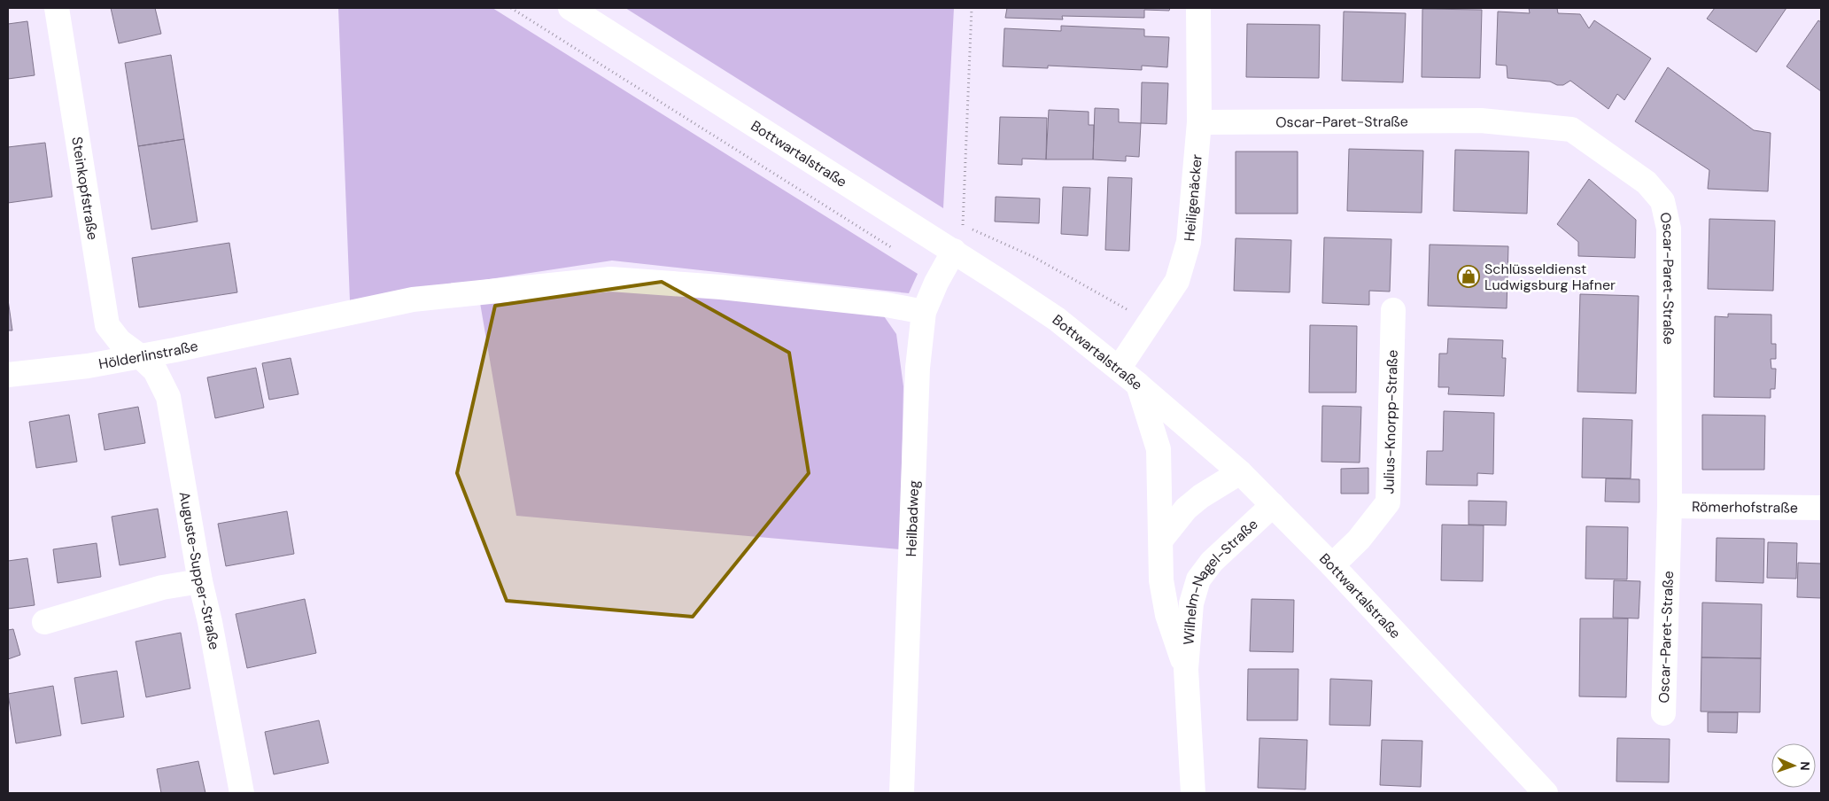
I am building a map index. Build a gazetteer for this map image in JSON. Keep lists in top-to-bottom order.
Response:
{
  "streets": {
    "street": [
      "Oscar-Paret-Straße",
      "Bottwartalstraße",
      "Steinkopfstraße",
      "Heiligenäcker",
      "Hölderlinstraße",
      "Julius-Knorpp-Straße",
      "Römerhofstraße",
      "Heilbadweg",
      "Auguste-Supper-Straße",
      "Wilhelm-Nagel-Straße"
    ]
  },
  "crossings": [
    ["Oscar-Paret-Straße", "Heiligenäcker"],
    ["Oscar-Paret-Straße", "Römerhofstraße"],
    ["Bottwartalstraße", "Heiligenäcker"],
    ["Bottwartalstraße", "Julius-Knorpp-Straße"],
    ["Bottwartalstraße", "Heilbadweg"],
    ["Bottwartalstraße", "Wilhelm-Nagel-Straße"],
    ["Steinkopfstraße", "Hölderlinstraße"],
    ["Steinkopfstraße", "Auguste-Supper-Straße"],
    ["Hölderlinstraße", "Heilbadweg"],
    ["Hölderlinstraße", "Auguste-Supper-Straße"]
  ],
  "places": {
    "shop": ["Schlüsseldienst Ludwigsburg Hafner"]
  },
  "north": "right"
}
